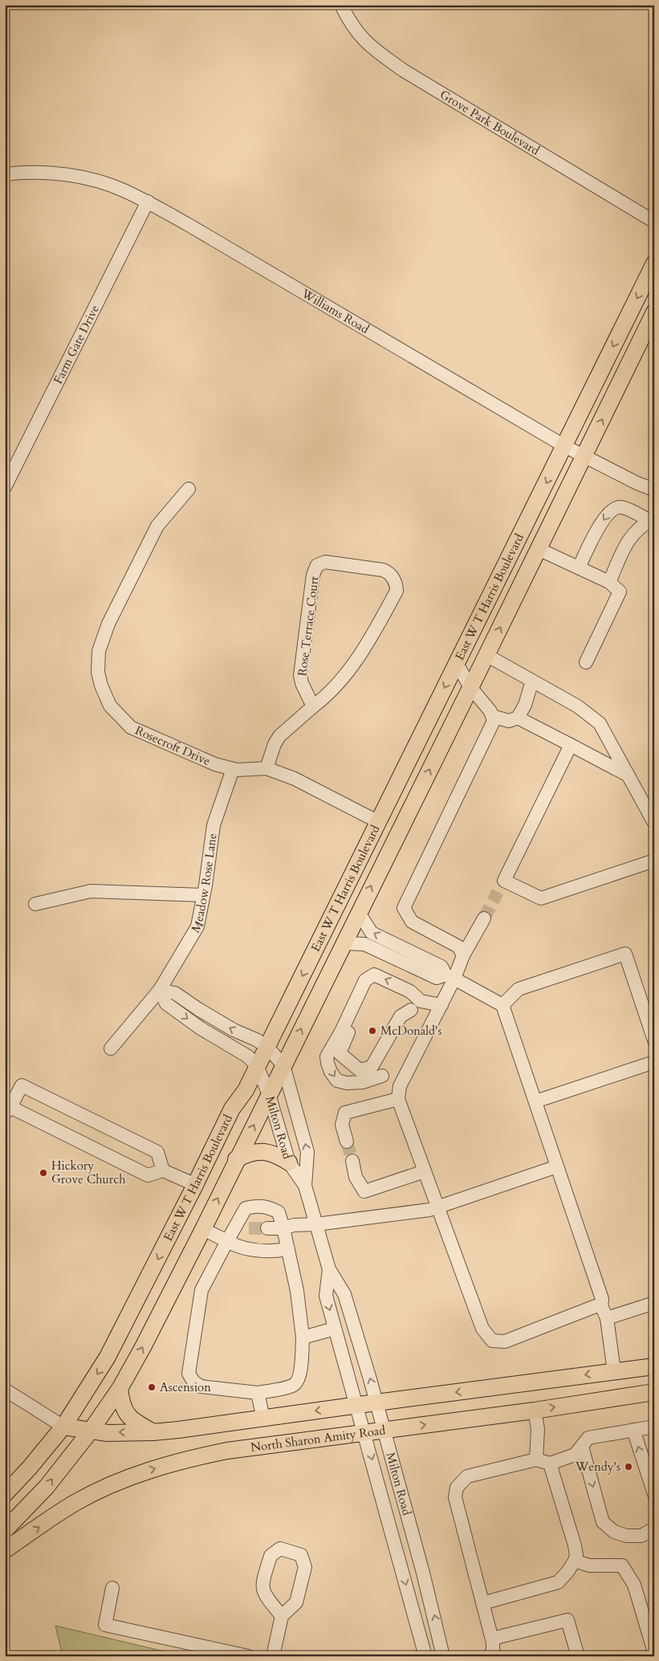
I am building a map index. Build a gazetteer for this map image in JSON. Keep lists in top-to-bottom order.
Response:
{
  "streets": {
    "main road": ["East W T Harris Boulevard", "North Sharon Amity Road"],
    "street": [
      "Grove Park Boulevard",
      "Williams Road",
      "Farm Gate Drive",
      "Rose Terrace Court",
      "Rosecroft Drive",
      "Meadow Rose Lane",
      "Milton Road"
    ]
  },
  "crossings": [
    ["Williams Road", "Farm Gate Drive"],
    ["Williams Road", "East W T Harris Boulevard"],
    ["East W T Harris Boulevard", "Rosecroft Drive"],
    ["East W T Harris Boulevard", "Milton Road"],
    ["Rose Terrace Court", "Rosecroft Drive"],
    ["Rosecroft Drive", "Meadow Rose Lane"],
    ["Milton Road", "North Sharon Amity Road"]
  ],
  "places": [
    "McDonald's",
    "Hickory Grove Church",
    "Ascension",
    "Wendy's"
  ]
}
